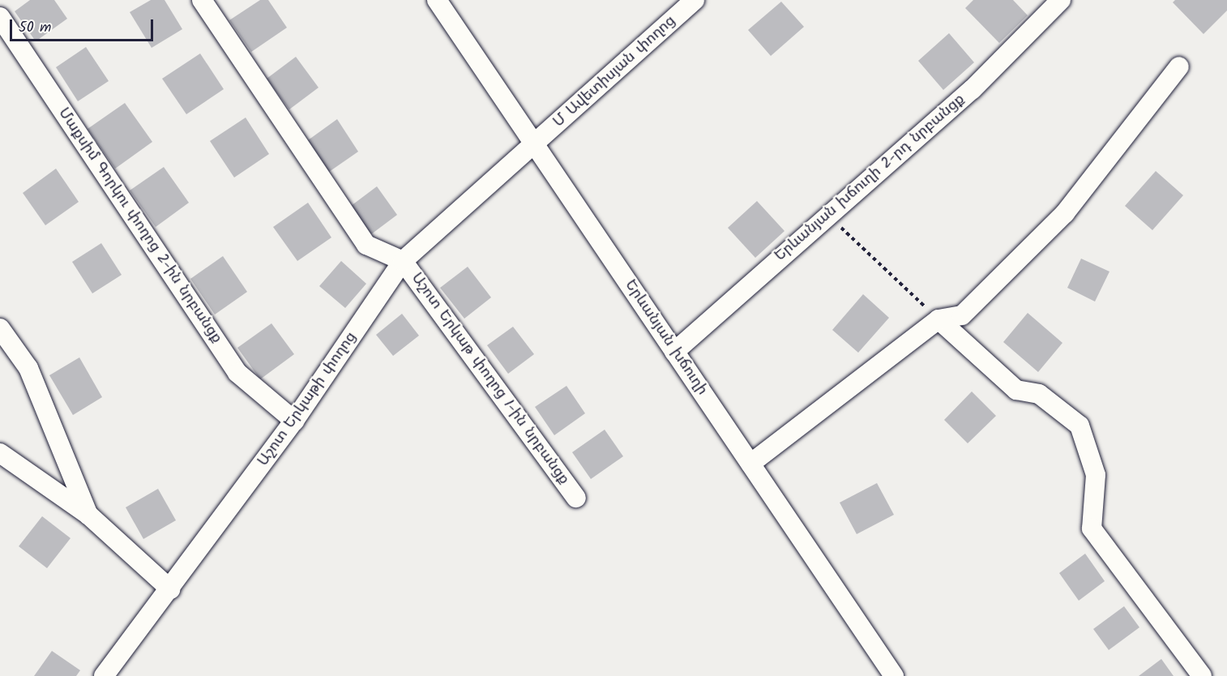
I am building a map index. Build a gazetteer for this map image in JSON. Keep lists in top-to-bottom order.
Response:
{
  "streets": {
    "street": [
      "Մ Ավետիսյան փողոց",
      "Երևանյան խճուղի 2-րդ նրբանցք",
      "Մաքսիմ Գորկու փողոց 2-ին նրբանցք",
      "Երևանյան խճուղի",
      "Աշոտ Երկաթ փողոց 1-ին նրբանցք",
      "Աշոտ Երկաթի փողոց"
    ]
  },
  "crossings": [
    ["Մ Ավետիսյան փողոց", "Երևանյան խճուղի"],
    ["Մ Ավետիսյան փողոց", "Աշոտ Երկաթի փողոց"],
    ["Երևանյան խճուղի 2-րդ նրբանցք", "Երևանյան խճուղի"],
    ["Մաքսիմ Գորկու փողոց 2-ին նրբանցք", "Աշոտ Երկաթի փողոց"],
    ["Երևանյան խճուղի", "Աշոտ Երկաթի փողոց"],
    ["Աշոտ Երկաթ փողոց 1-ին նրբանցք", "Աշոտ Երկաթի փողոց"]
  ],
  "scale_bar": "50 m"
}
